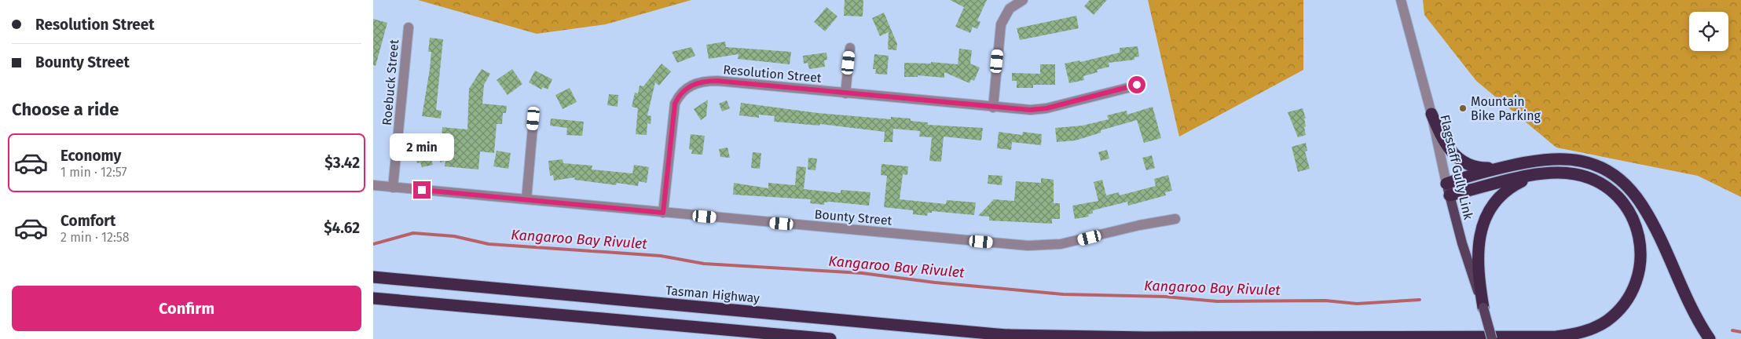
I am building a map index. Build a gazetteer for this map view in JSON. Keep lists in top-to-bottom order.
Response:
{
  "streets": {
    "highway": ["Tasman Highway"],
    "main road": ["Flagstaff Gully Link"],
    "street": ["Resolution Street", "Roebuck Street", "Bounty Street"]
  },
  "crossings": [
    ["Resolution Street", "Bounty Street"],
    ["Roebuck Street", "Bounty Street"]
  ],
  "water": ["Kangaroo Bay Rivulet"],
  "places": ["Mountain Bike Parking"],
  "page": {
    "banner": ["Resolution Street", "Bounty Street"],
    "heading": "Choose a ride",
    "list": [
      {
        "name": "Economy",
        "note": "1 min · 12:57",
        "value": "$3.42"
      },
      {
        "name": "Comfort",
        "note": "2 min · 12:58",
        "value": "$4.62"
      }
    ],
    "bubble": "2 min",
    "buttons": "Confirm"
  }
}
